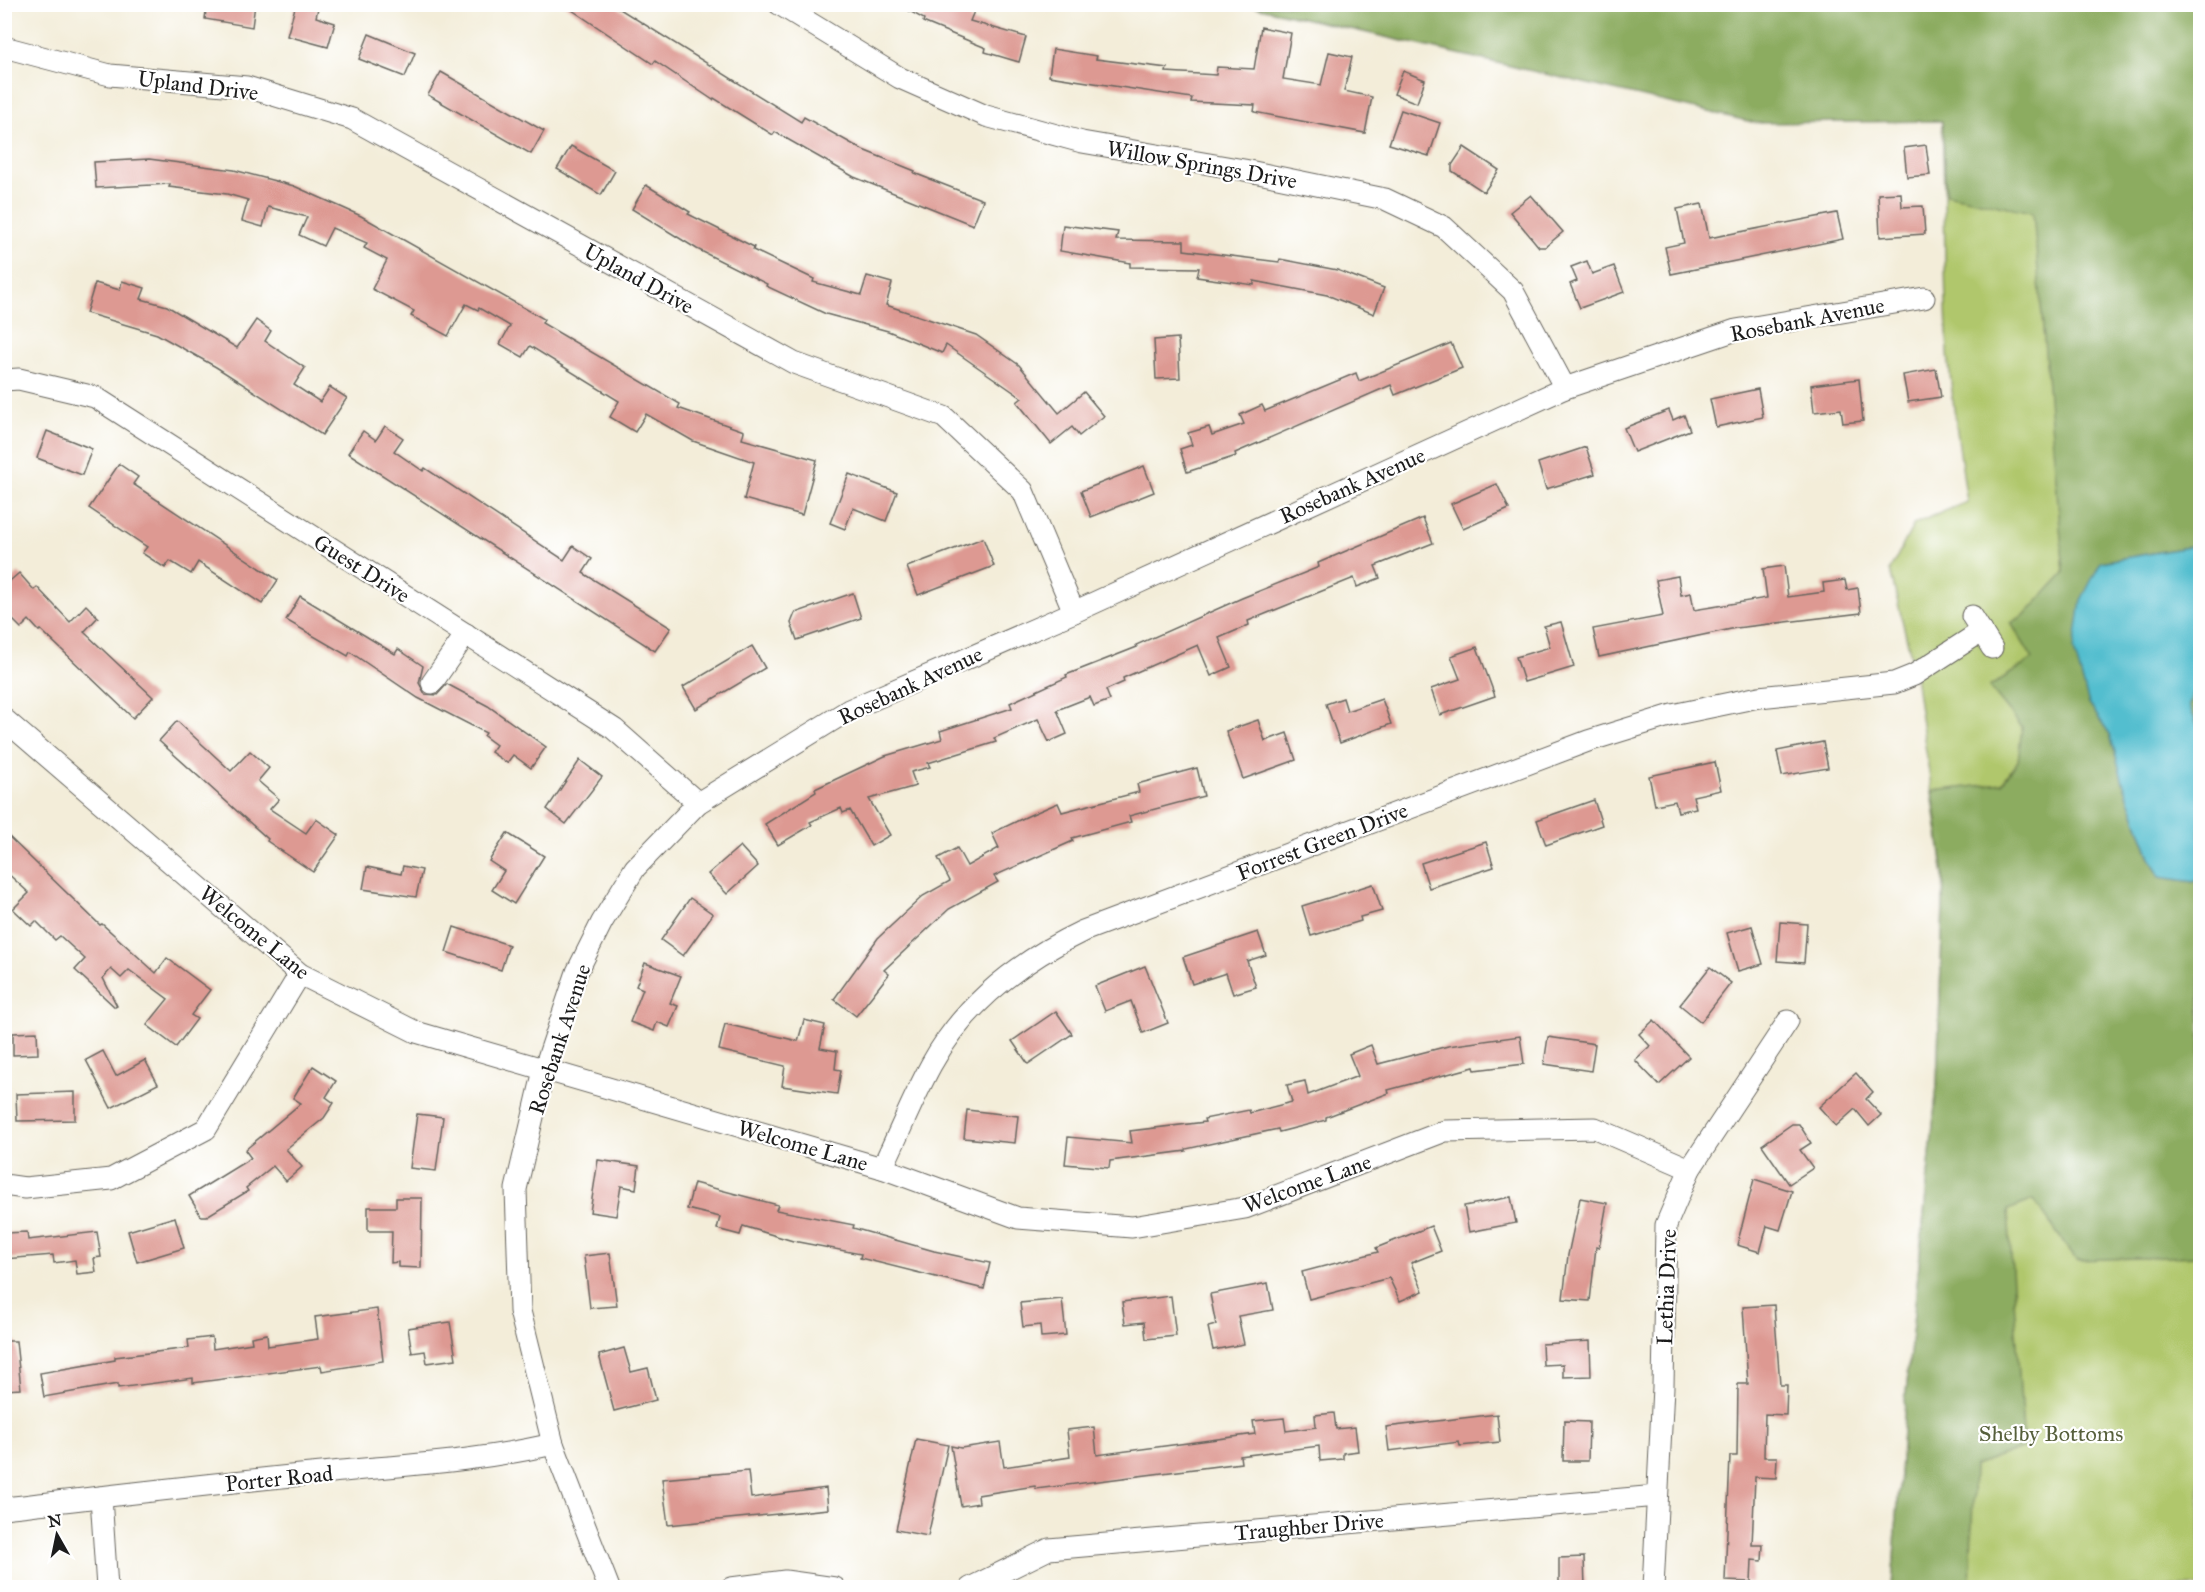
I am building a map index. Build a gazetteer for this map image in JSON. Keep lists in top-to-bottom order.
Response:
{
  "streets": {
    "street": [
      "Upland Drive",
      "Willow Springs Drive",
      "Rosebank Avenue",
      "Guest Drive",
      "Forrest Green Drive",
      "Welcome Lane",
      "Lethia Drive",
      "Porter Road",
      "Traughber Drive"
    ]
  },
  "crossings": [
    ["Upland Drive", "Rosebank Avenue"],
    ["Willow Springs Drive", "Rosebank Avenue"],
    ["Rosebank Avenue", "Guest Drive"],
    ["Rosebank Avenue", "Welcome Lane"],
    ["Rosebank Avenue", "Porter Road"],
    ["Forrest Green Drive", "Welcome Lane"],
    ["Welcome Lane", "Lethia Drive"],
    ["Lethia Drive", "Traughber Drive"]
  ],
  "parks": ["Shelby Bottoms"],
  "north": "top"
}
